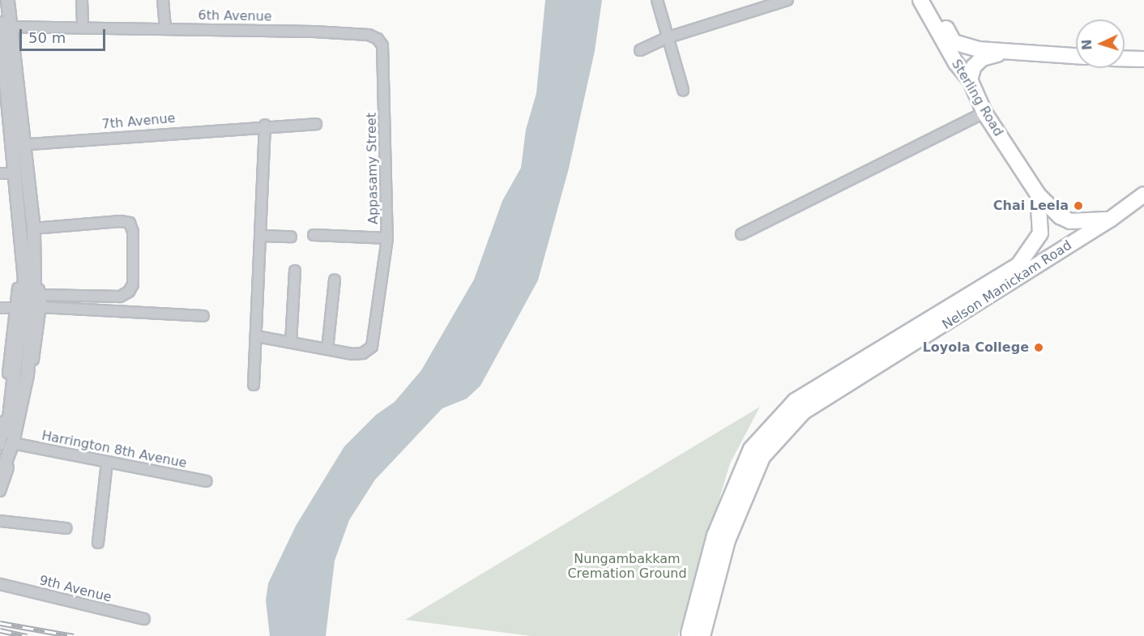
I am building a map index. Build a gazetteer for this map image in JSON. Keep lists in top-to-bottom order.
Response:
{
  "streets": {
    "main road": ["Sterling Road", "Nelson Manickam Road"],
    "street": [
      "6th Avenue",
      "7th Avenue",
      "Appasamy Street",
      "Harrington 8th Avenue",
      "9th Avenue"
    ]
  },
  "crossings": [
    ["6th Avenue", "Appasamy Street"],
    ["Sterling Road", "Nelson Manickam Road"]
  ],
  "parks": ["Nungambakkam Cremation Ground"],
  "places": ["Chai Leela", "Loyola College"],
  "scale_bar": "50 m",
  "north": "left"
}
